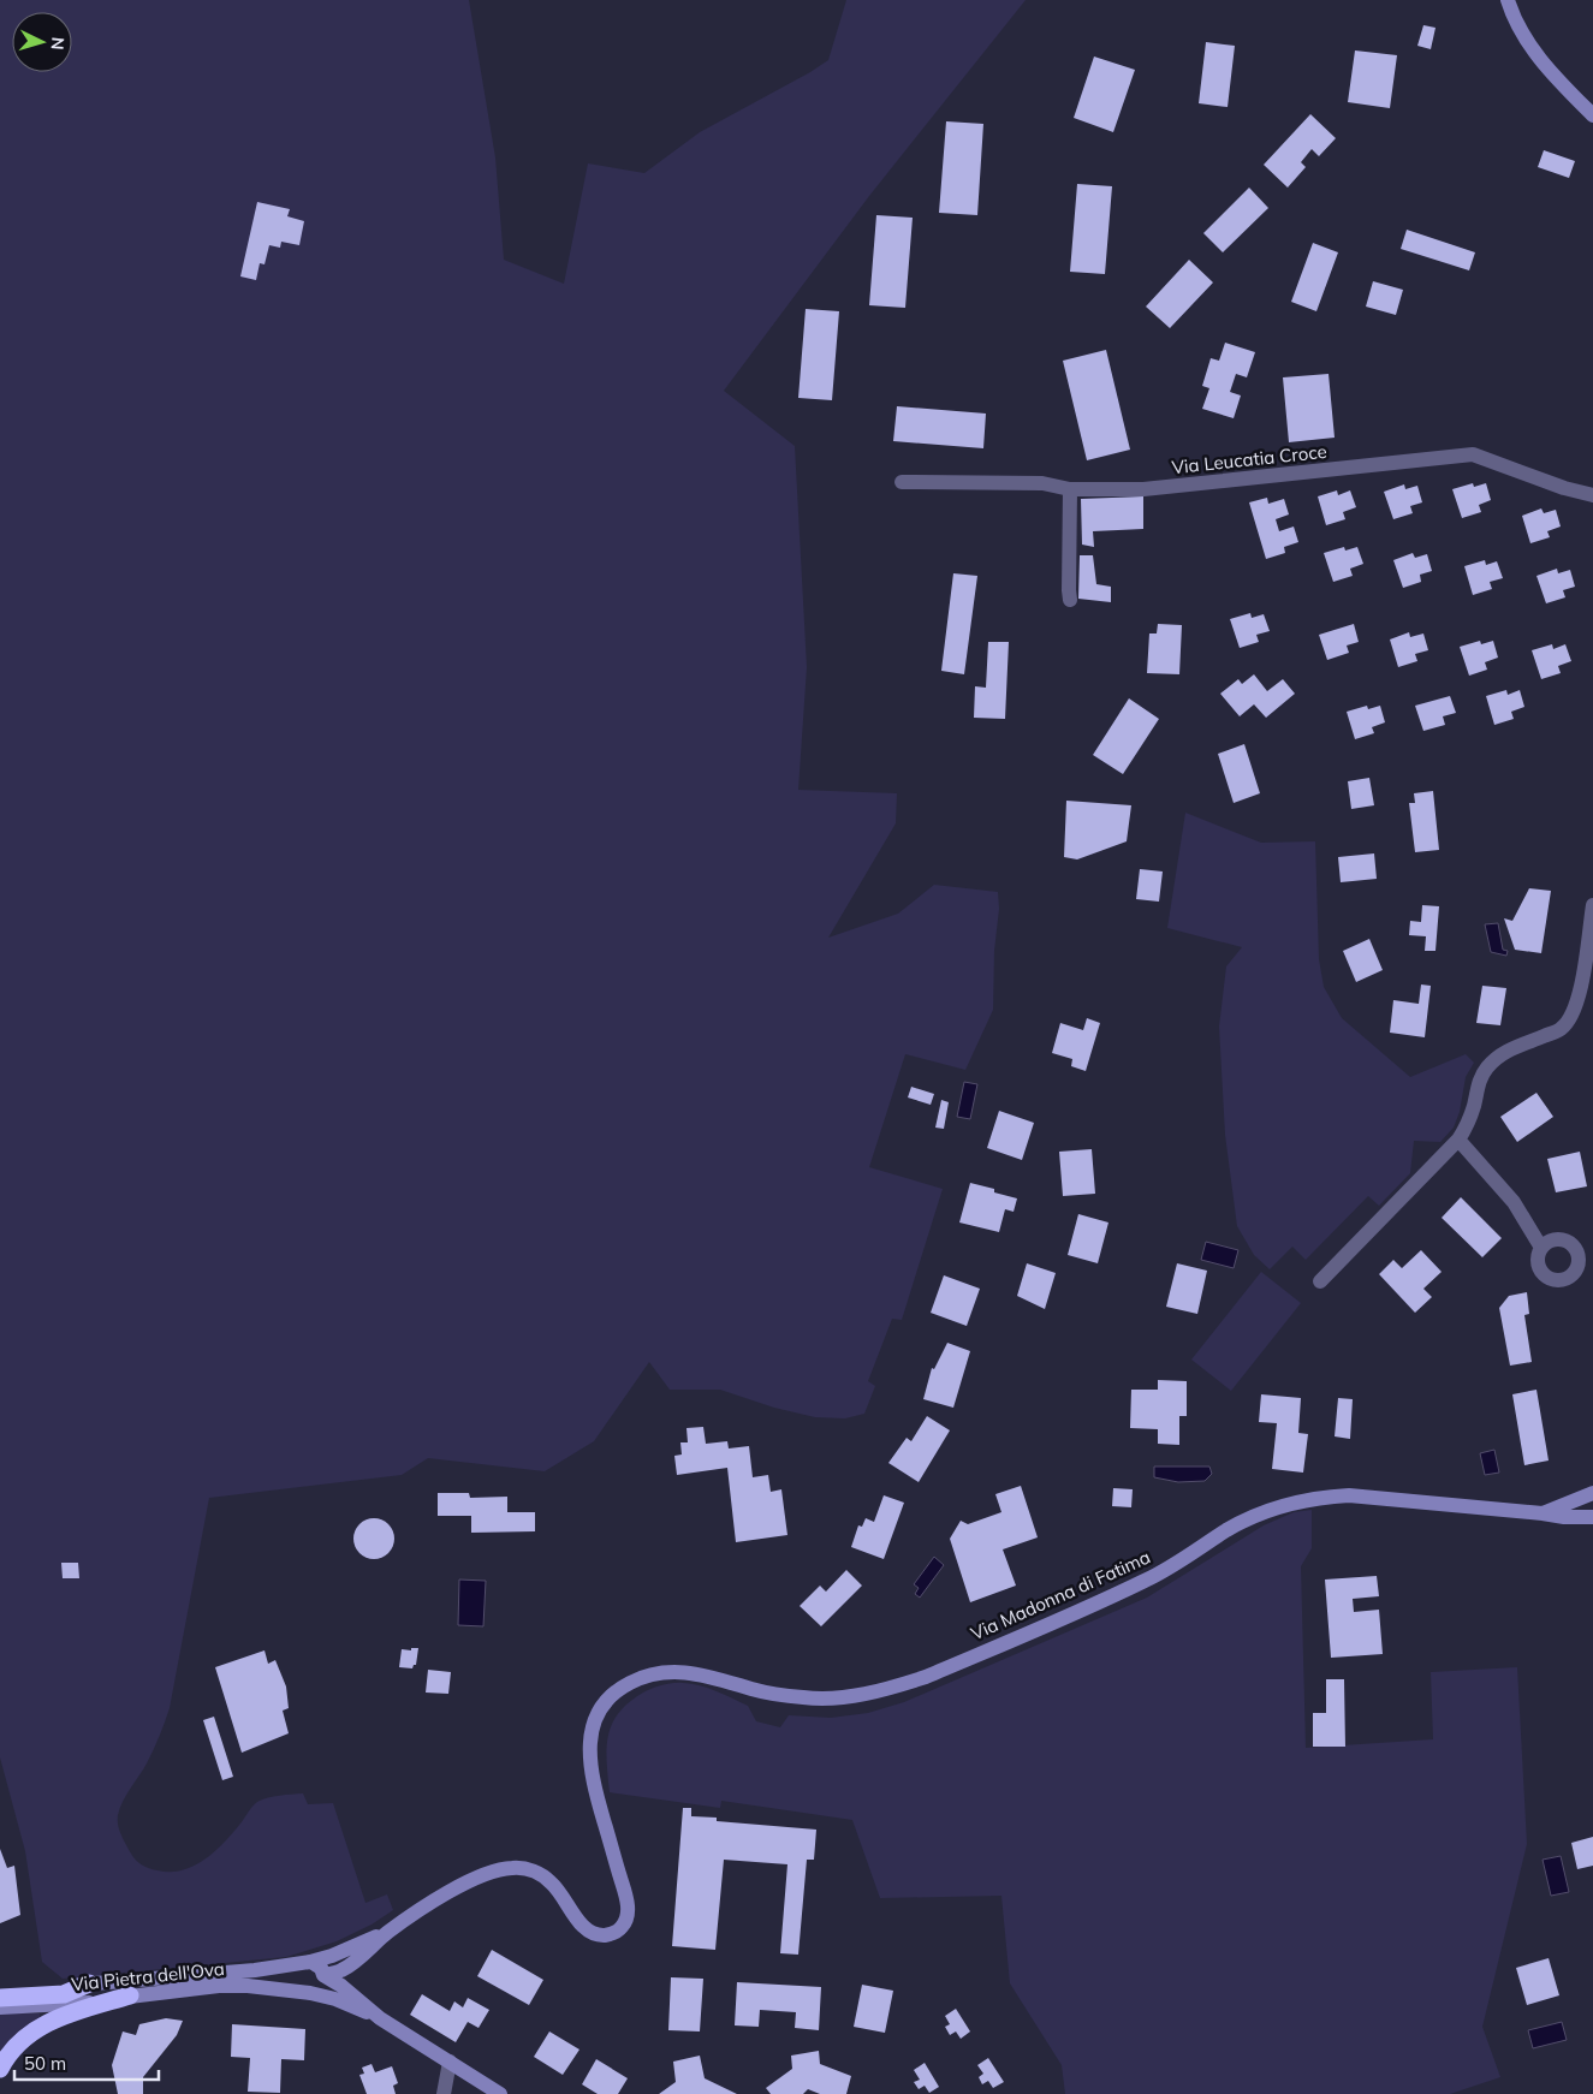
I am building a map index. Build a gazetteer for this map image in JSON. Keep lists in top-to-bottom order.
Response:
{
  "streets": {
    "main road": ["Via Madonna di Fatima", "Via Pietra dell'Ova"],
    "street": ["Via Leucatia Croce"]
  },
  "crossings": [
    ["Via Madonna di Fatima", "Via Pietra dell'Ova"]
  ],
  "scale_bar": "50 m",
  "north": "right"
}
